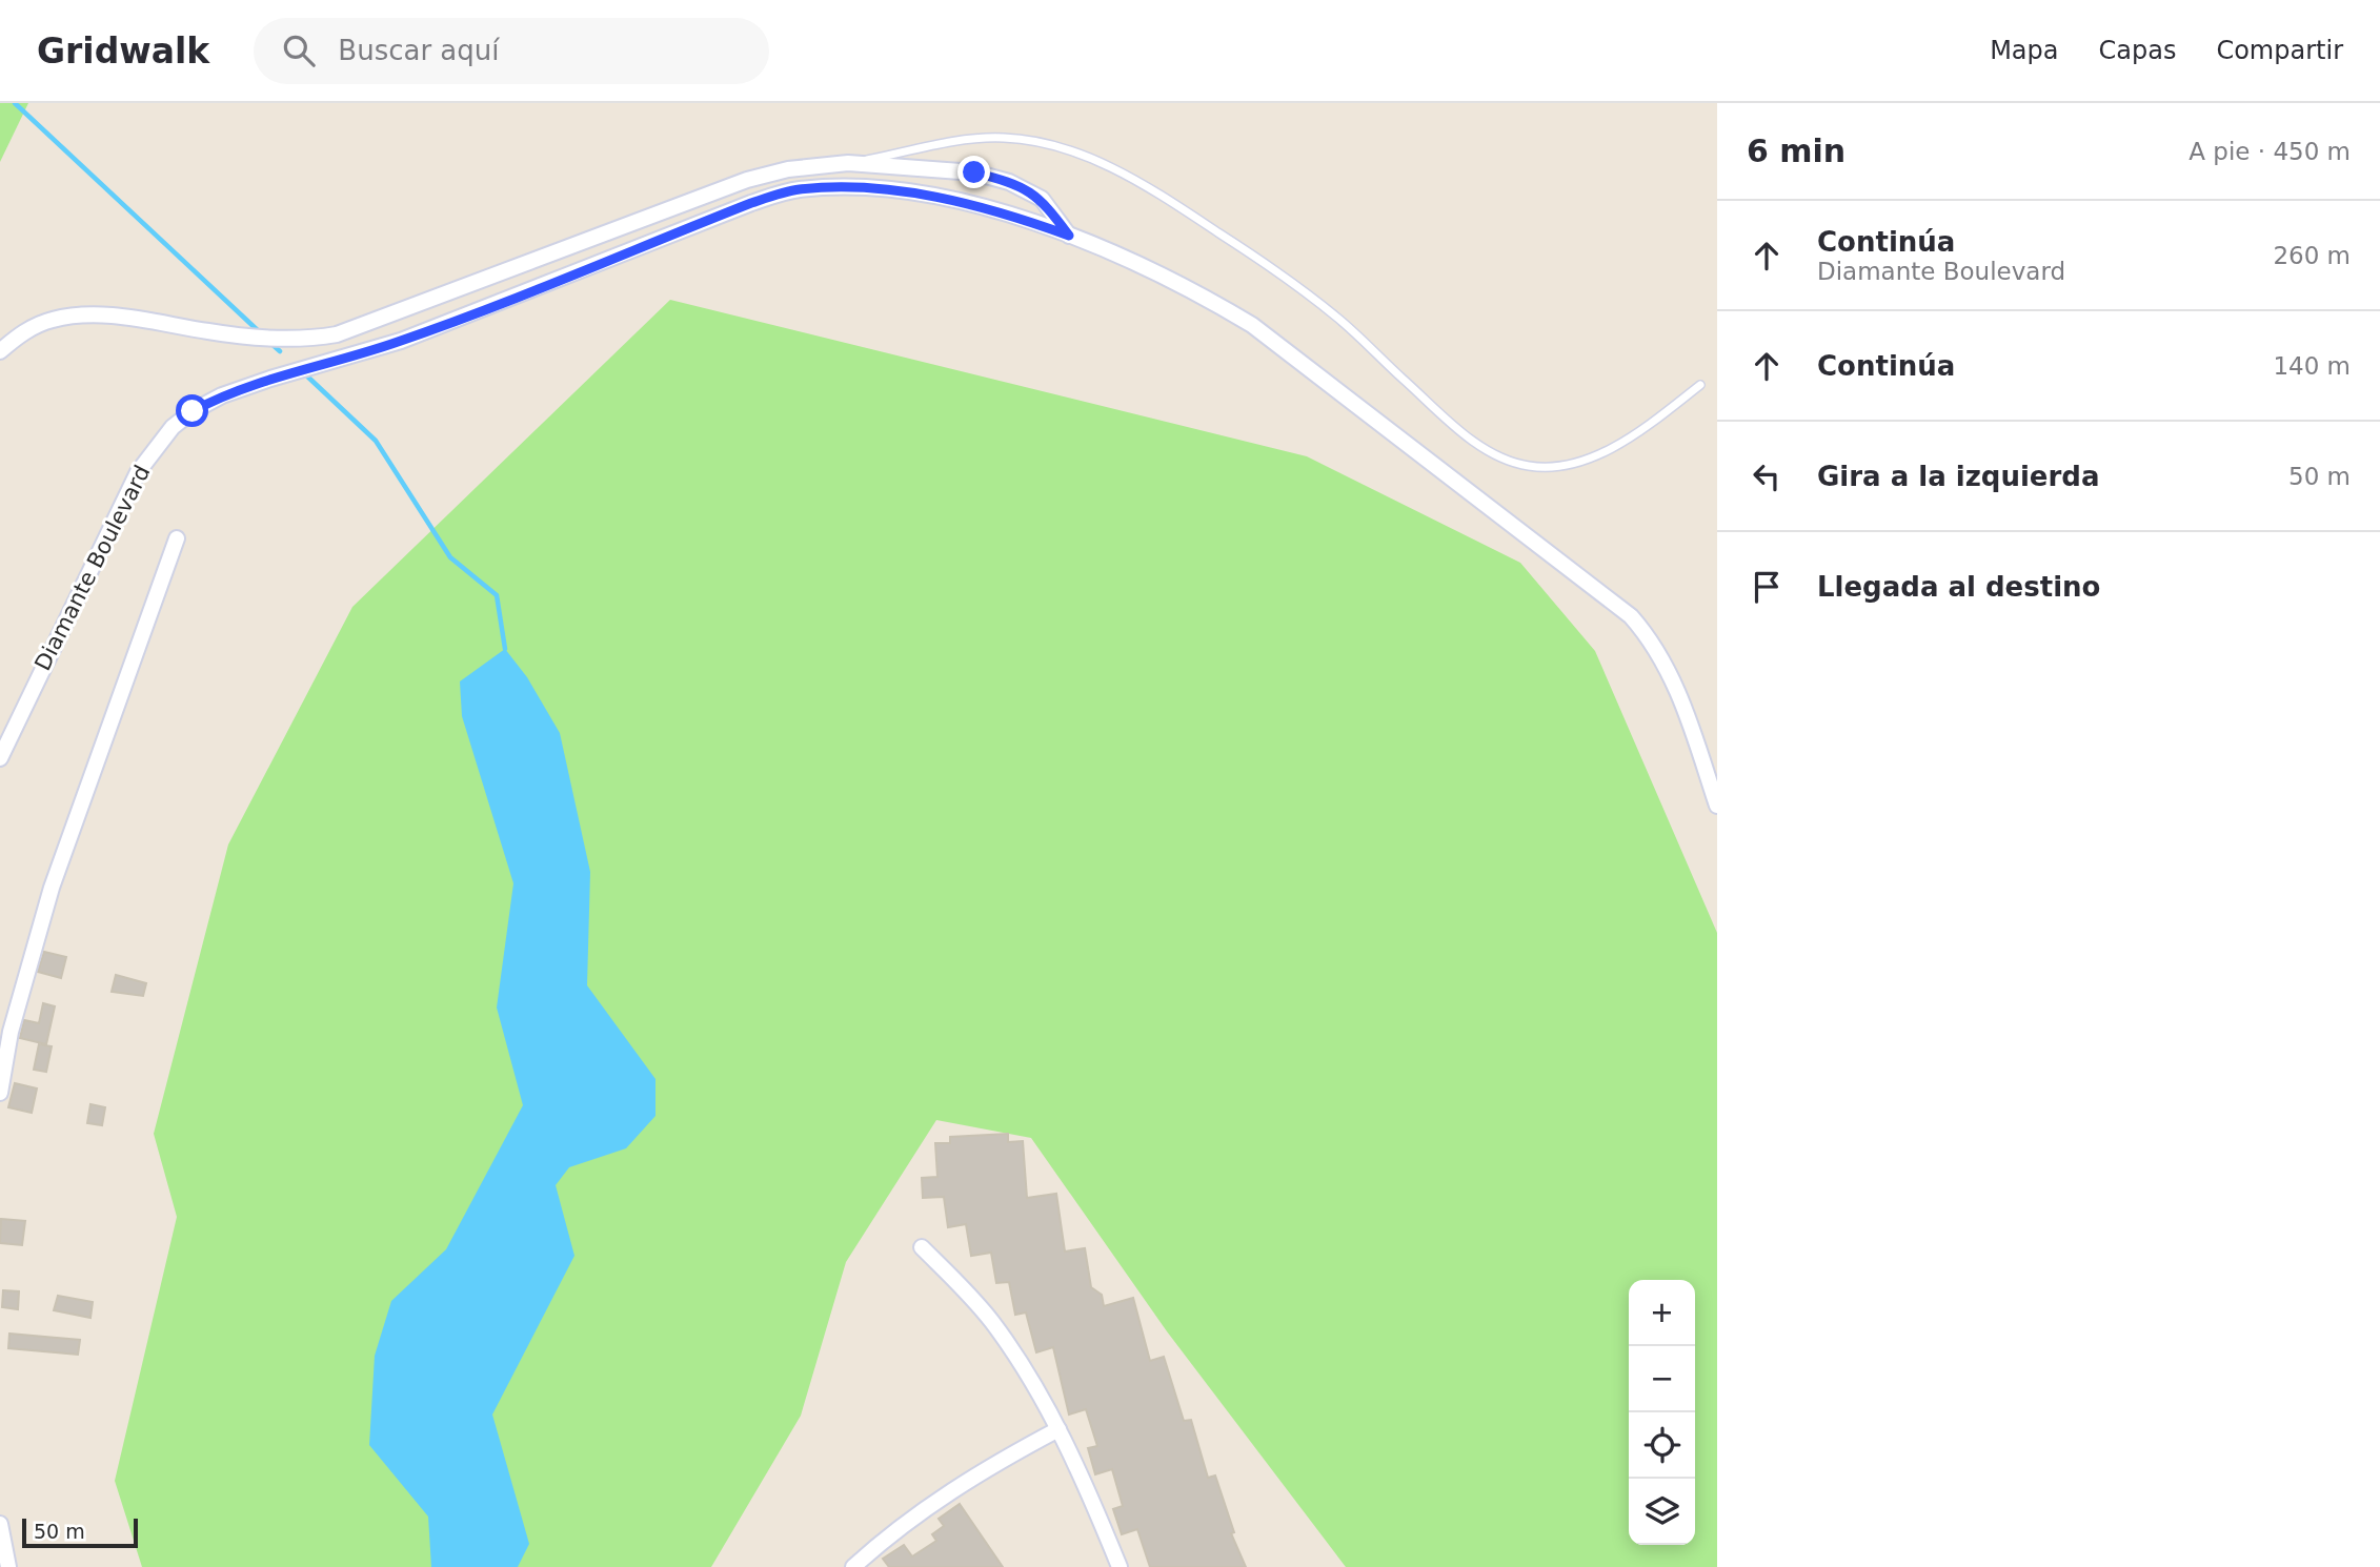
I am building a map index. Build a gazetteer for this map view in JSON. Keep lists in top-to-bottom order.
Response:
{
  "streets": {
    "street": ["Diamante Boulevard"]
  },
  "scale_bar": "50 m",
  "page": {
    "header": "Gridwalk",
    "search": "Buscar aquí",
    "nav": ["Mapa", "Capas", "Compartir"],
    "heading": ["6 min", "A pie · 450 m"],
    "list": [
      ["Continúa", "Diamante Boulevard", "260 m"],
      ["Continúa", "140 m"],
      ["Gira a la izquierda", "50 m"],
      "Llegada al destino"
    ],
    "map_buttons": ["+", "−"],
    "scale": "50 m"
  }
}
